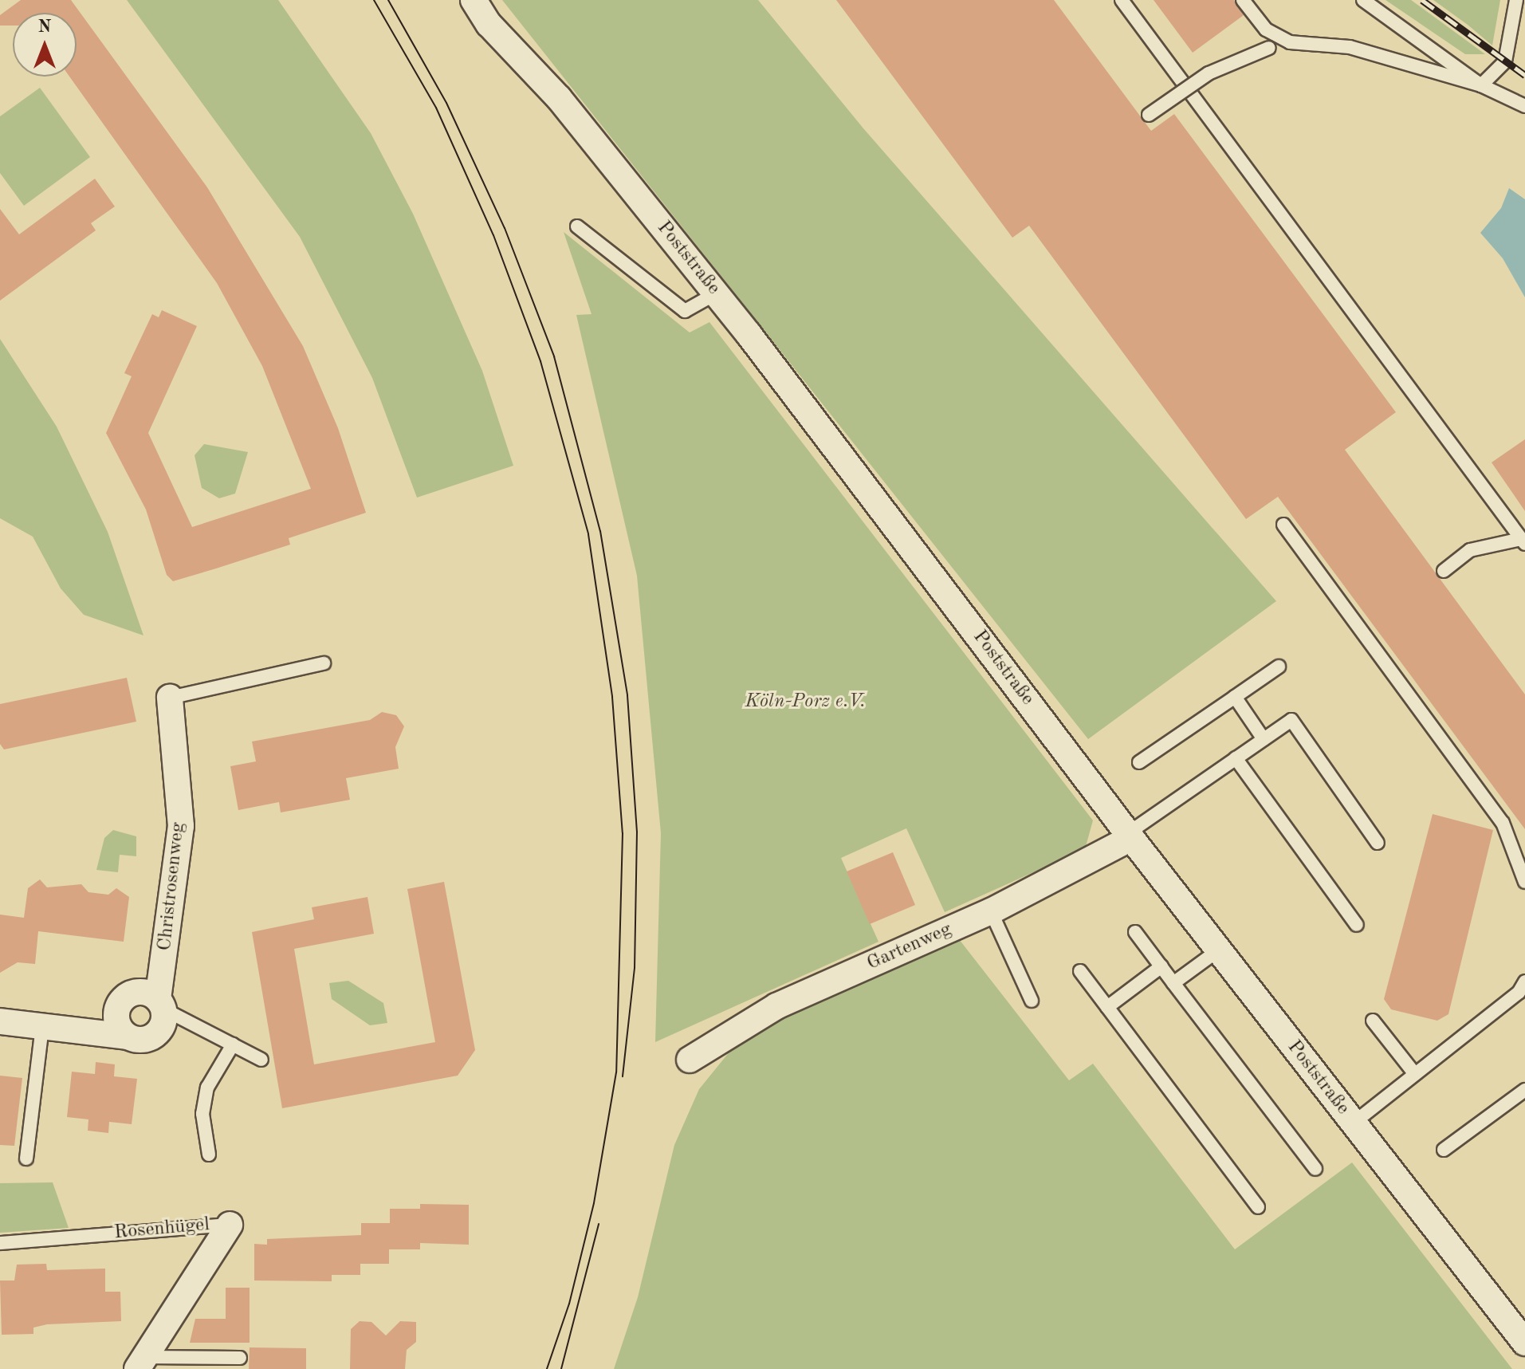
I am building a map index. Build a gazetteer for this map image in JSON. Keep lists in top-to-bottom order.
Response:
{
  "streets": {
    "street": [
      "Poststraße",
      "Christrosenweg",
      "Gartenweg",
      "Rosenhügel"
    ]
  },
  "crossings": [
    ["Poststraße", "Gartenweg"]
  ],
  "parks": ["Köln-Porz e.V."],
  "north": "top"
}
